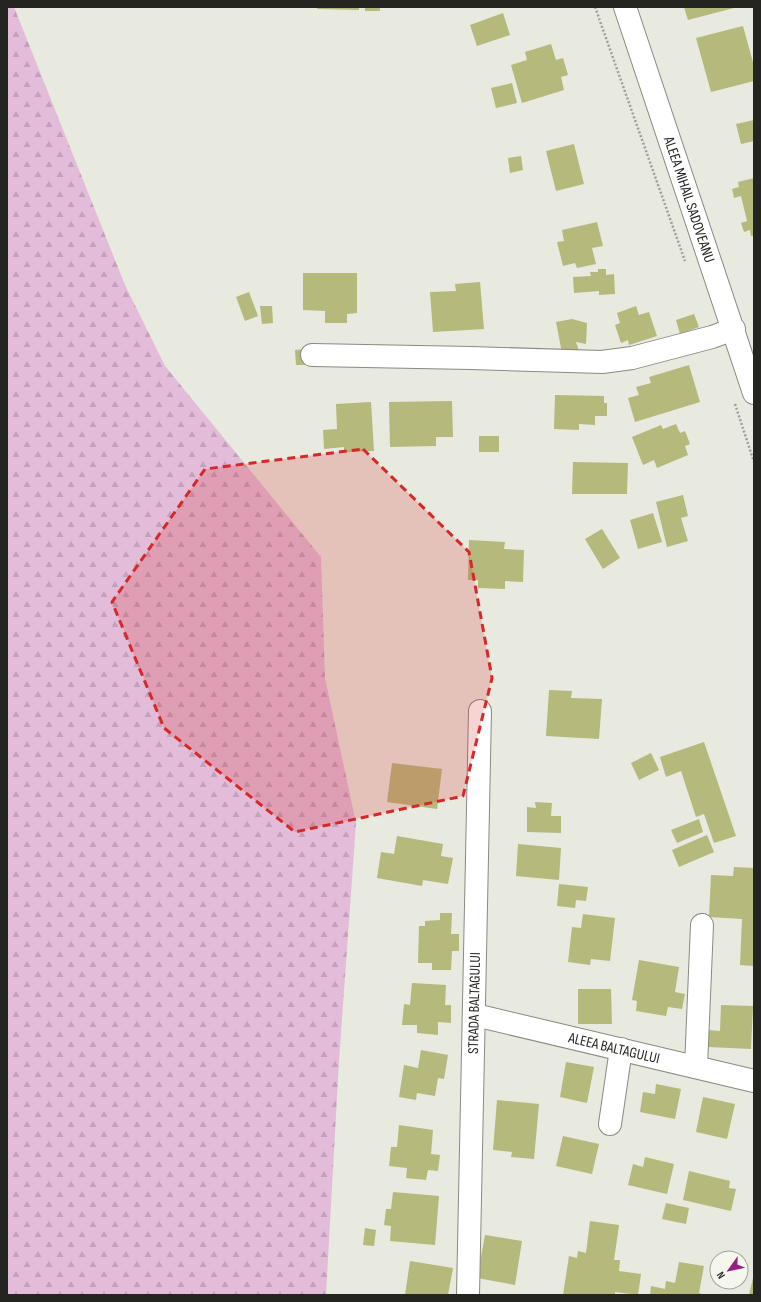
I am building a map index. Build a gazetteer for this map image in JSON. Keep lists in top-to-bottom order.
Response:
{
  "streets": {
    "street": ["ALEEA MIHAIL SADOVEANU", "STRADA BALTAGULUI", "ALEEA BALTAGULUI"]
  },
  "crossings": [
    ["STRADA BALTAGULUI", "ALEEA BALTAGULUI"]
  ],
  "north": "bottom left"
}
